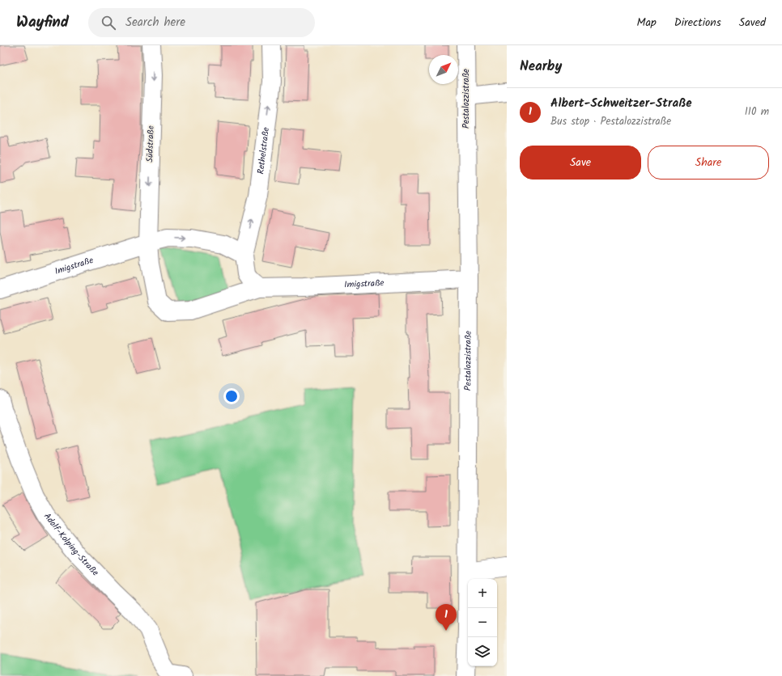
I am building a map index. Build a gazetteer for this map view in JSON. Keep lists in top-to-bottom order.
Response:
{
  "streets": {
    "street": [
      "Pestalozzistraße",
      "Südstraße",
      "Rethelstraße",
      "Imigstraße",
      "Adolf-Kolping-Straße"
    ]
  },
  "crossings": [
    ["Pestalozzistraße", "Imigstraße"],
    ["Südstraße", "Imigstraße"],
    ["Rethelstraße", "Imigstraße"]
  ],
  "one_way": ["Südstraße", "Rethelstraße"],
  "north": "top right",
  "page": {
    "header": "Wayfind",
    "search": "Search here",
    "nav": ["Map", "Directions", "Saved"],
    "heading": "Nearby",
    "list": [
      {
        "mark": "1",
        "name": "Albert-Schweitzer-Straße",
        "note": "Bus stop · Pestalozzistraße",
        "value": "110 m"
      }
    ],
    "buttons": ["Save", "Share"],
    "map_buttons": ["+", "−"],
    "pins": "1"
  }
}
